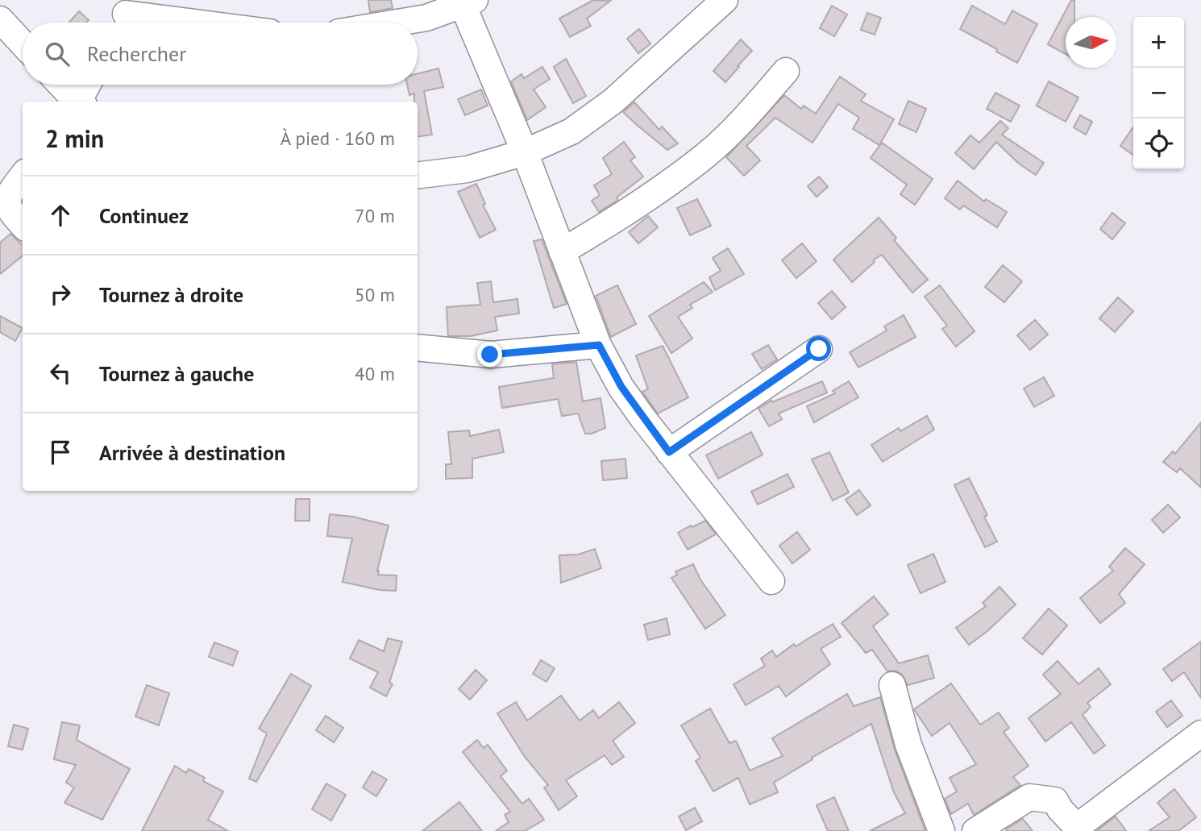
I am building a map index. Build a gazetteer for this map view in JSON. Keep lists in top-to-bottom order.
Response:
{
  "north": "right",
  "page": {
    "map_buttons": ["+", "−"],
    "search": "Rechercher",
    "heading": ["2 min", "À pied · 160 m"],
    "list": [
      ["Continuez", "70 m"],
      ["Tournez à droite", "50 m"],
      ["Tournez à gauche", "40 m"],
      "Arrivée à destination"
    ]
  }
}
